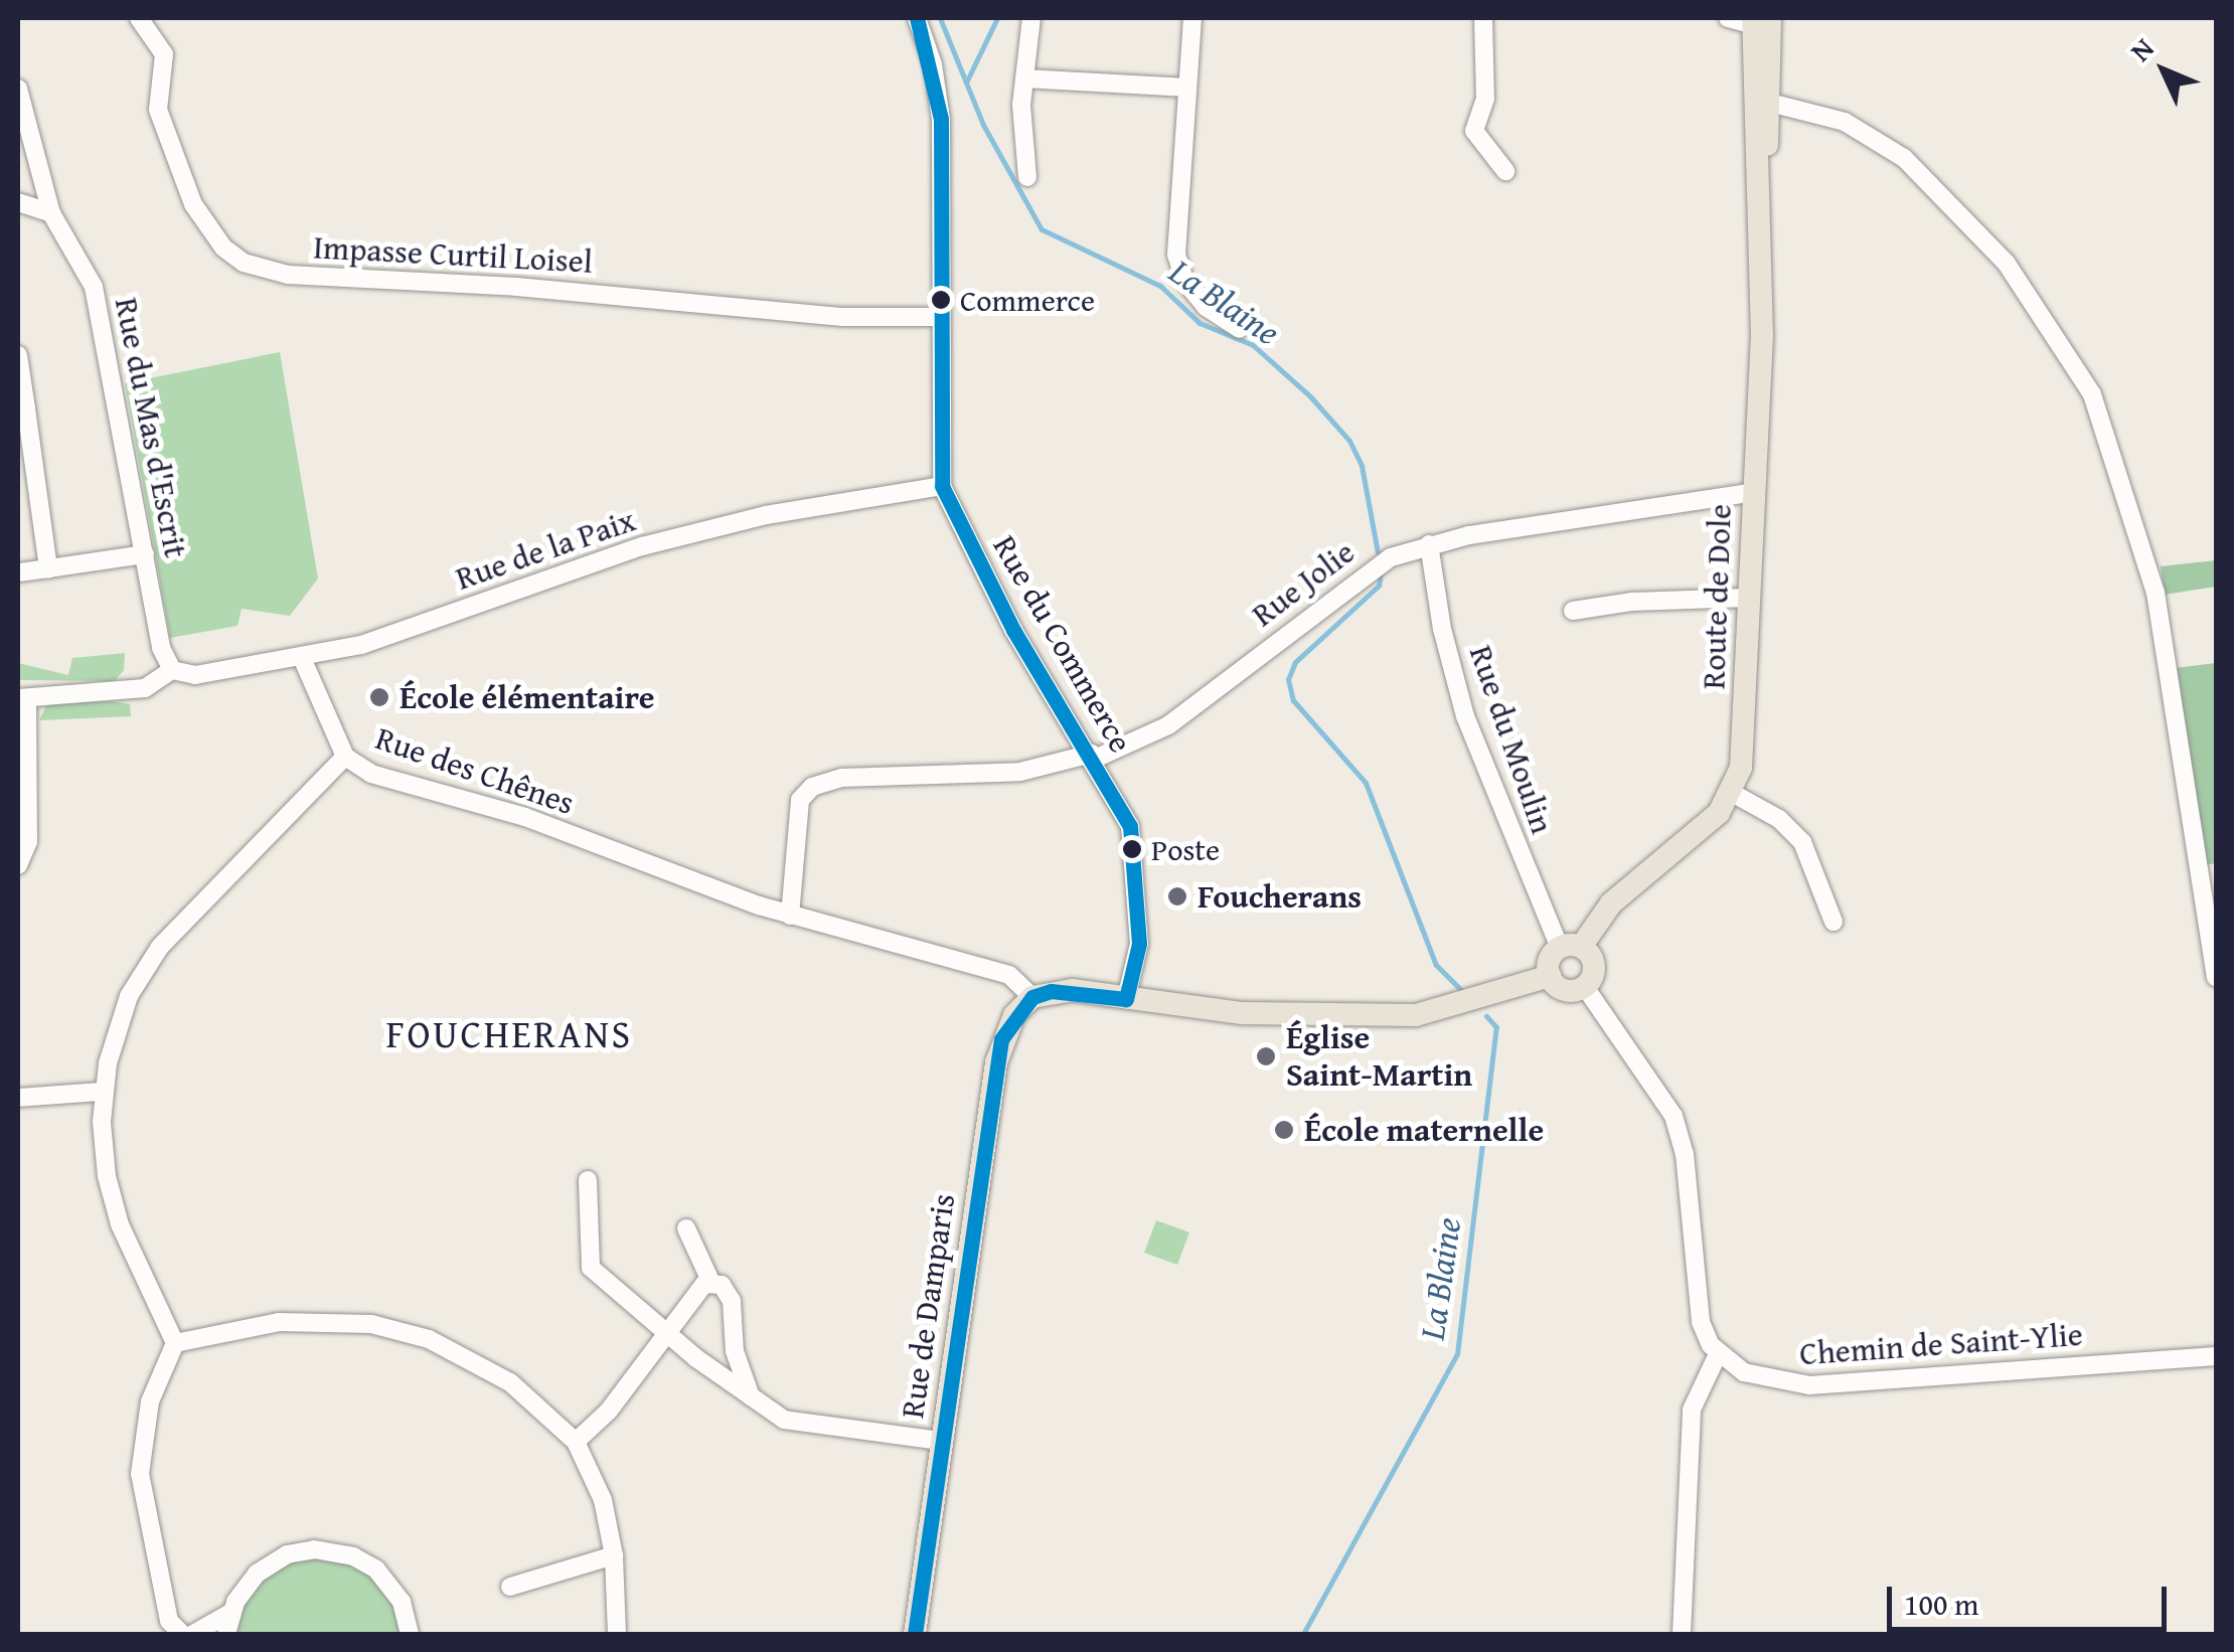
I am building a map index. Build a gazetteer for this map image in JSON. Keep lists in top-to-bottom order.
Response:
{
  "streets": {
    "main road": ["Route de Dole", "Rue de Damparis"],
    "street": [
      "Impasse Curtil Loisel",
      "Rue du Mas d'Escrit",
      "Rue de la Paix",
      "Rue Jolie",
      "Rue du Commerce",
      "Rue du Moulin",
      "Rue des Chênes",
      "Chemin de Saint-Ylie"
    ]
  },
  "crossings": [
    ["Impasse Curtil Loisel", "Rue du Commerce"],
    ["Rue du Mas d'Escrit", "Rue de la Paix"],
    ["Rue de la Paix", "Rue du Commerce"],
    ["Rue Jolie", "Route de Dole"],
    ["Rue Jolie", "Rue du Commerce"],
    ["Rue Jolie", "Rue du Moulin"],
    ["Rue Jolie", "Rue des Chênes"],
    ["Route de Dole", "Rue du Moulin"],
    ["Rue des Chênes", "Rue de Damparis"]
  ],
  "districts": ["FOUCHERANS"],
  "water": ["La Blaine"],
  "places": [
    "Commerce",
    "École élémentaire",
    "Poste",
    "Foucherans",
    "Église Saint-Martin",
    "École maternelle"
  ],
  "scale_bar": "100 m",
  "north": "top left"
}
